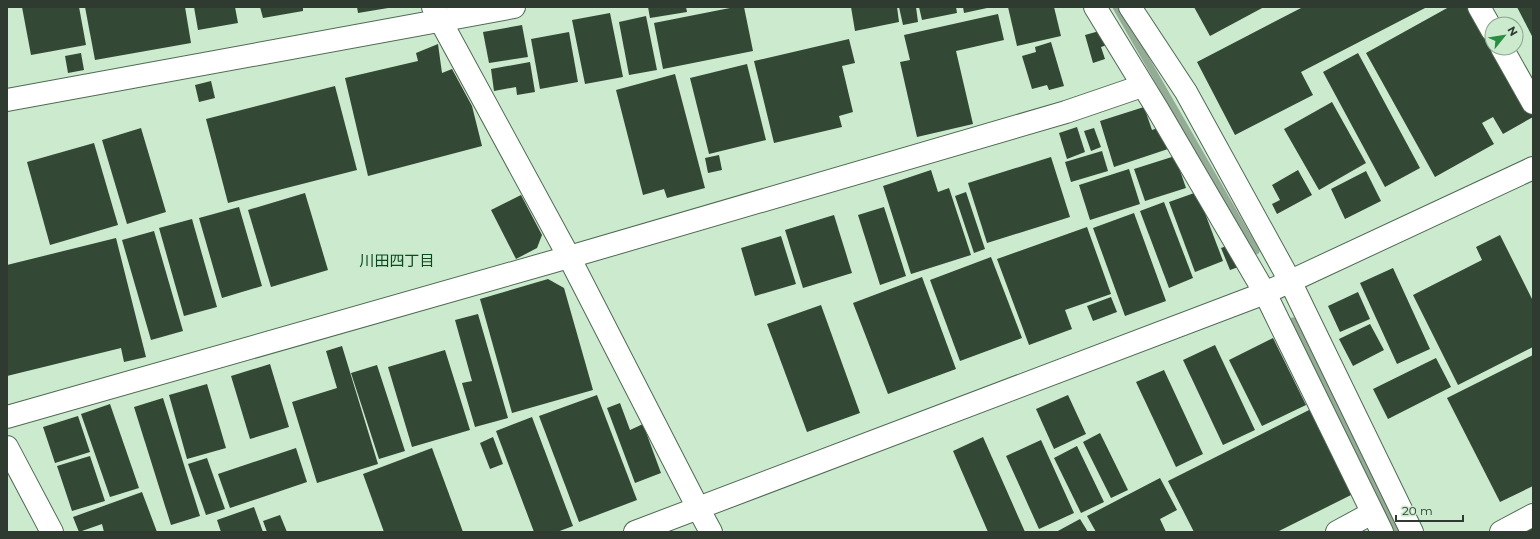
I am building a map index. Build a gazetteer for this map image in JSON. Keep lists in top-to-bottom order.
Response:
{
  "districts": ["川田四丁目"],
  "scale_bar": "20 m",
  "north": "top right"
}
